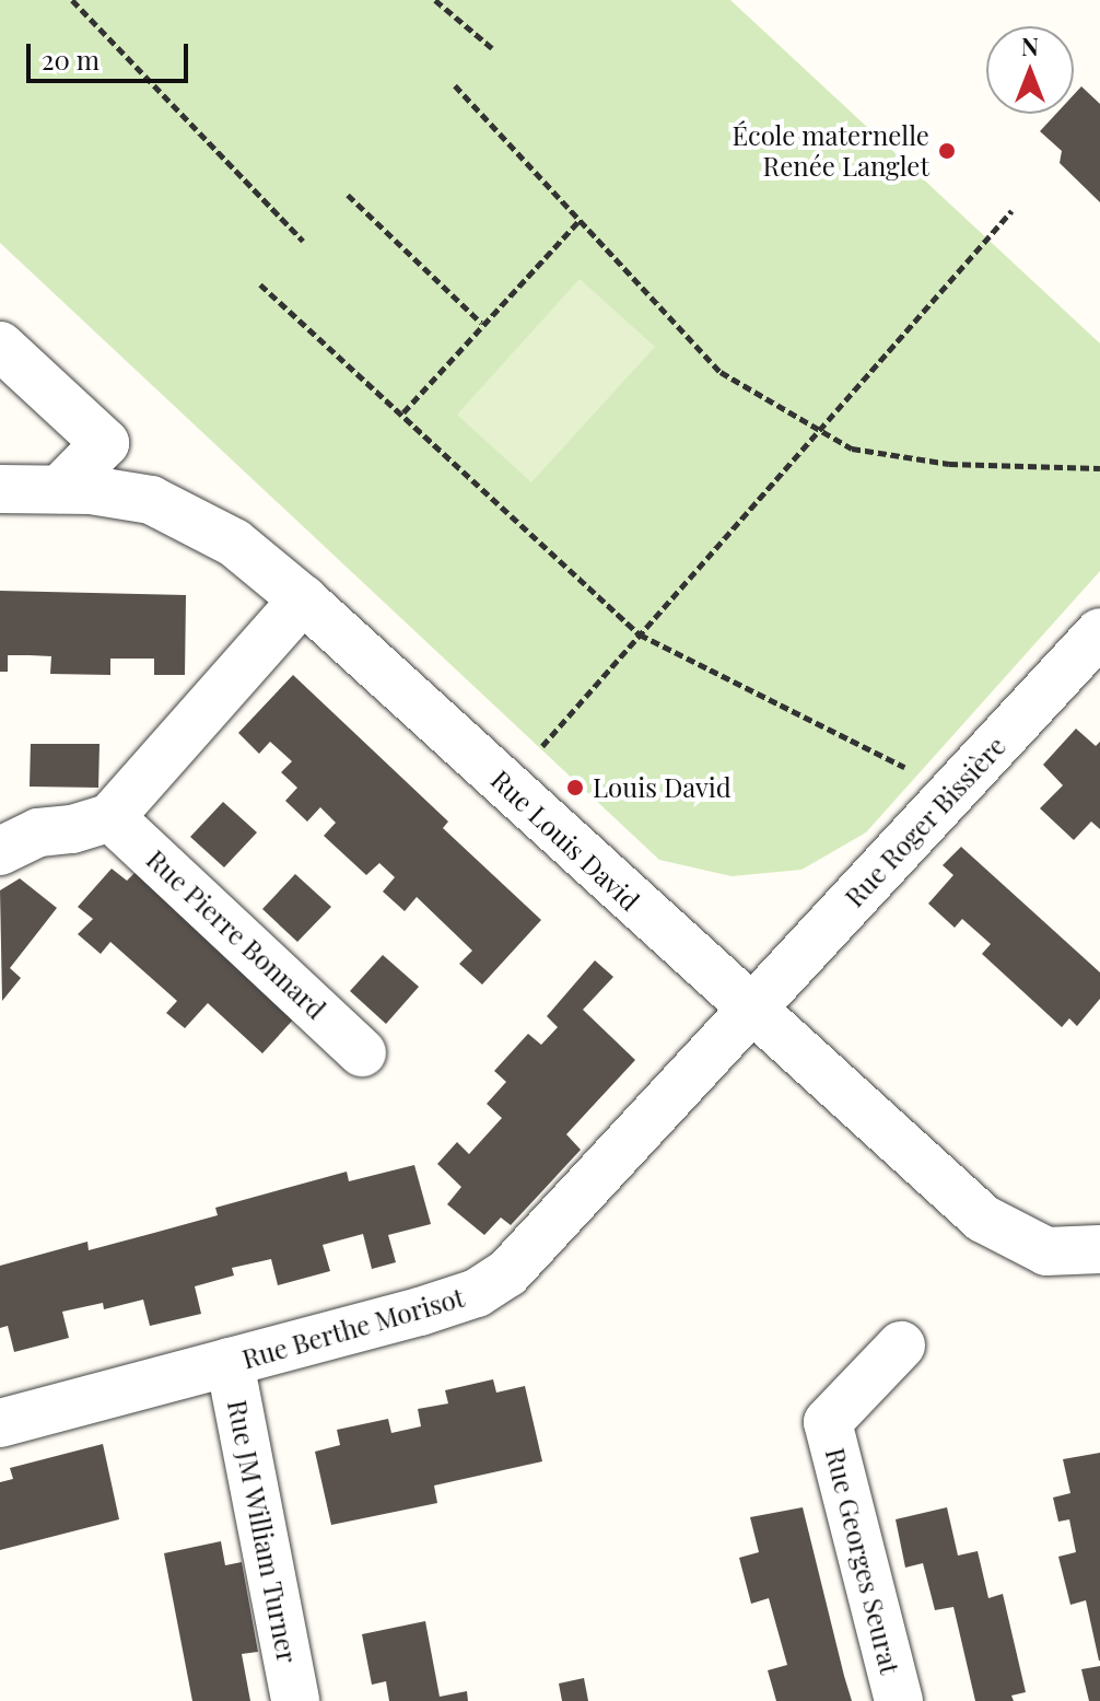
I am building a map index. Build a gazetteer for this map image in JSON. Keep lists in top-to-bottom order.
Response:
{
  "streets": {
    "street": [
      "Rue Roger Bissière",
      "Rue Louis David",
      "Rue Pierre Bonnard",
      "Rue Berthe Morisot",
      "Rue JM William Turner",
      "Rue Georges Seurat"
    ]
  },
  "crossings": [
    ["Rue Roger Bissière", "Rue Louis David"],
    ["Rue Roger Bissière", "Rue Berthe Morisot"],
    ["Rue Louis David", "Rue Berthe Morisot"],
    ["Rue Berthe Morisot", "Rue JM William Turner"]
  ],
  "places": ["École maternelle Renée Langlet", "Louis David"],
  "scale_bar": "20 m",
  "north": "top"
}
